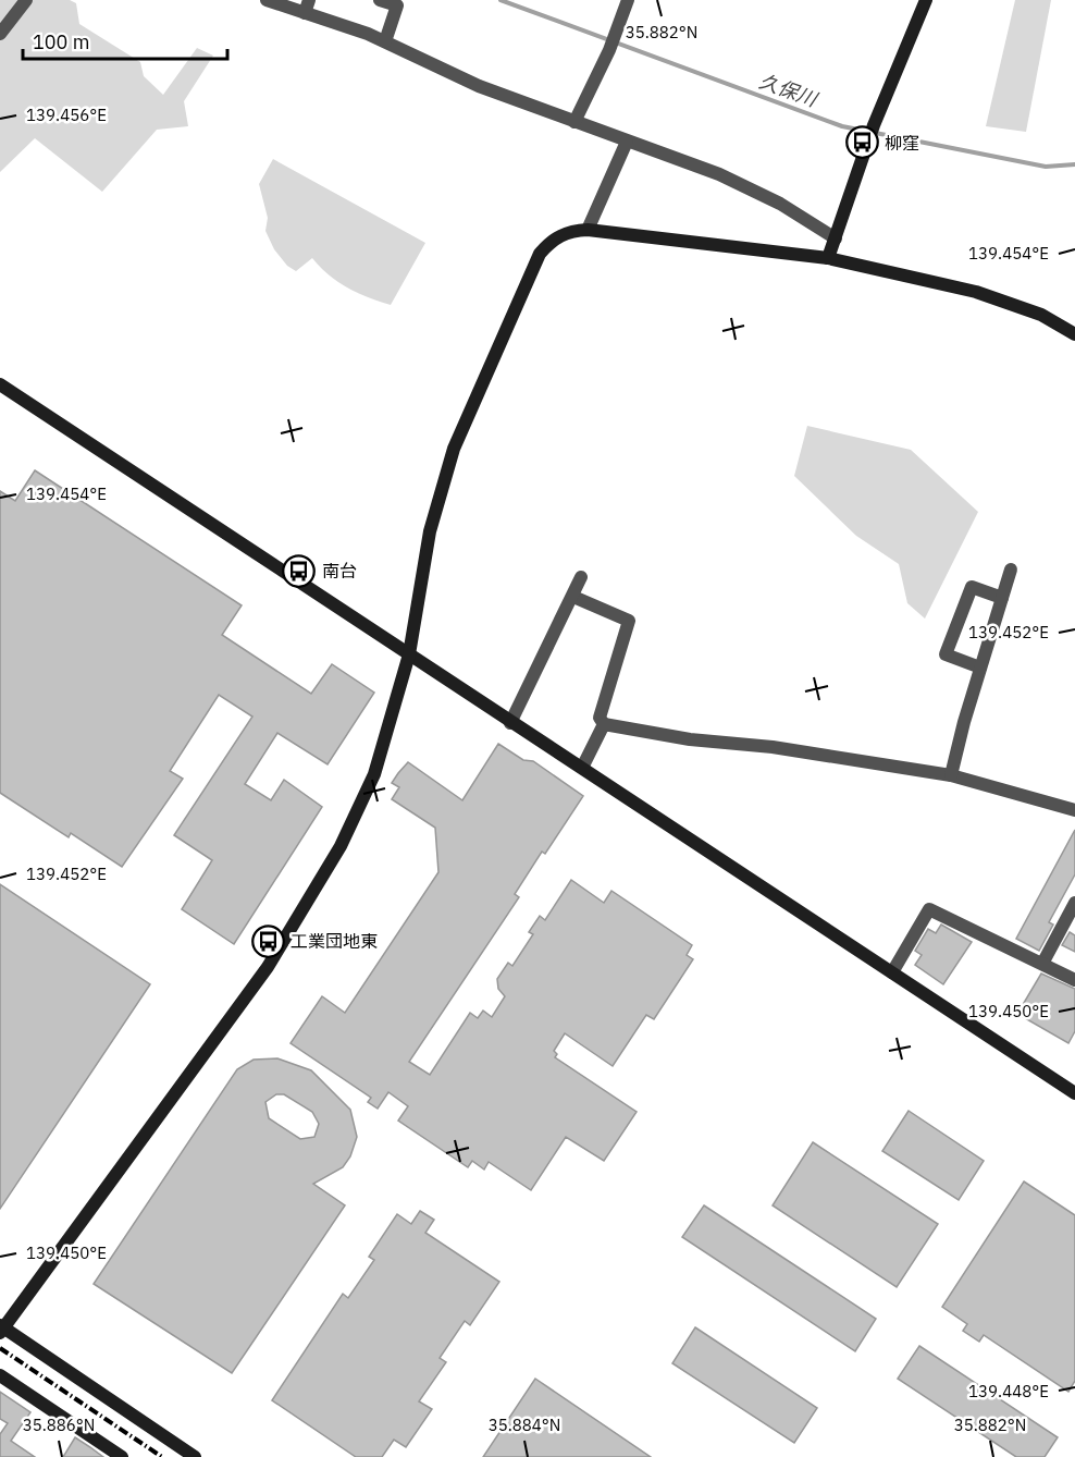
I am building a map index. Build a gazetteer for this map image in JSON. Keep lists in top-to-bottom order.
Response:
{
  "water": ["久保川"],
  "places": {
    "bus stop": ["柳窪", "南台", "工業団地東"]
  },
  "scale_bar": "100 m",
  "coordinates": [
    "35.882°N",
    "139.456°E",
    "139.454°E",
    "139.452°E",
    "139.450°E",
    "139.448°E",
    "35.886°N",
    "35.884°N"
  ]
}
